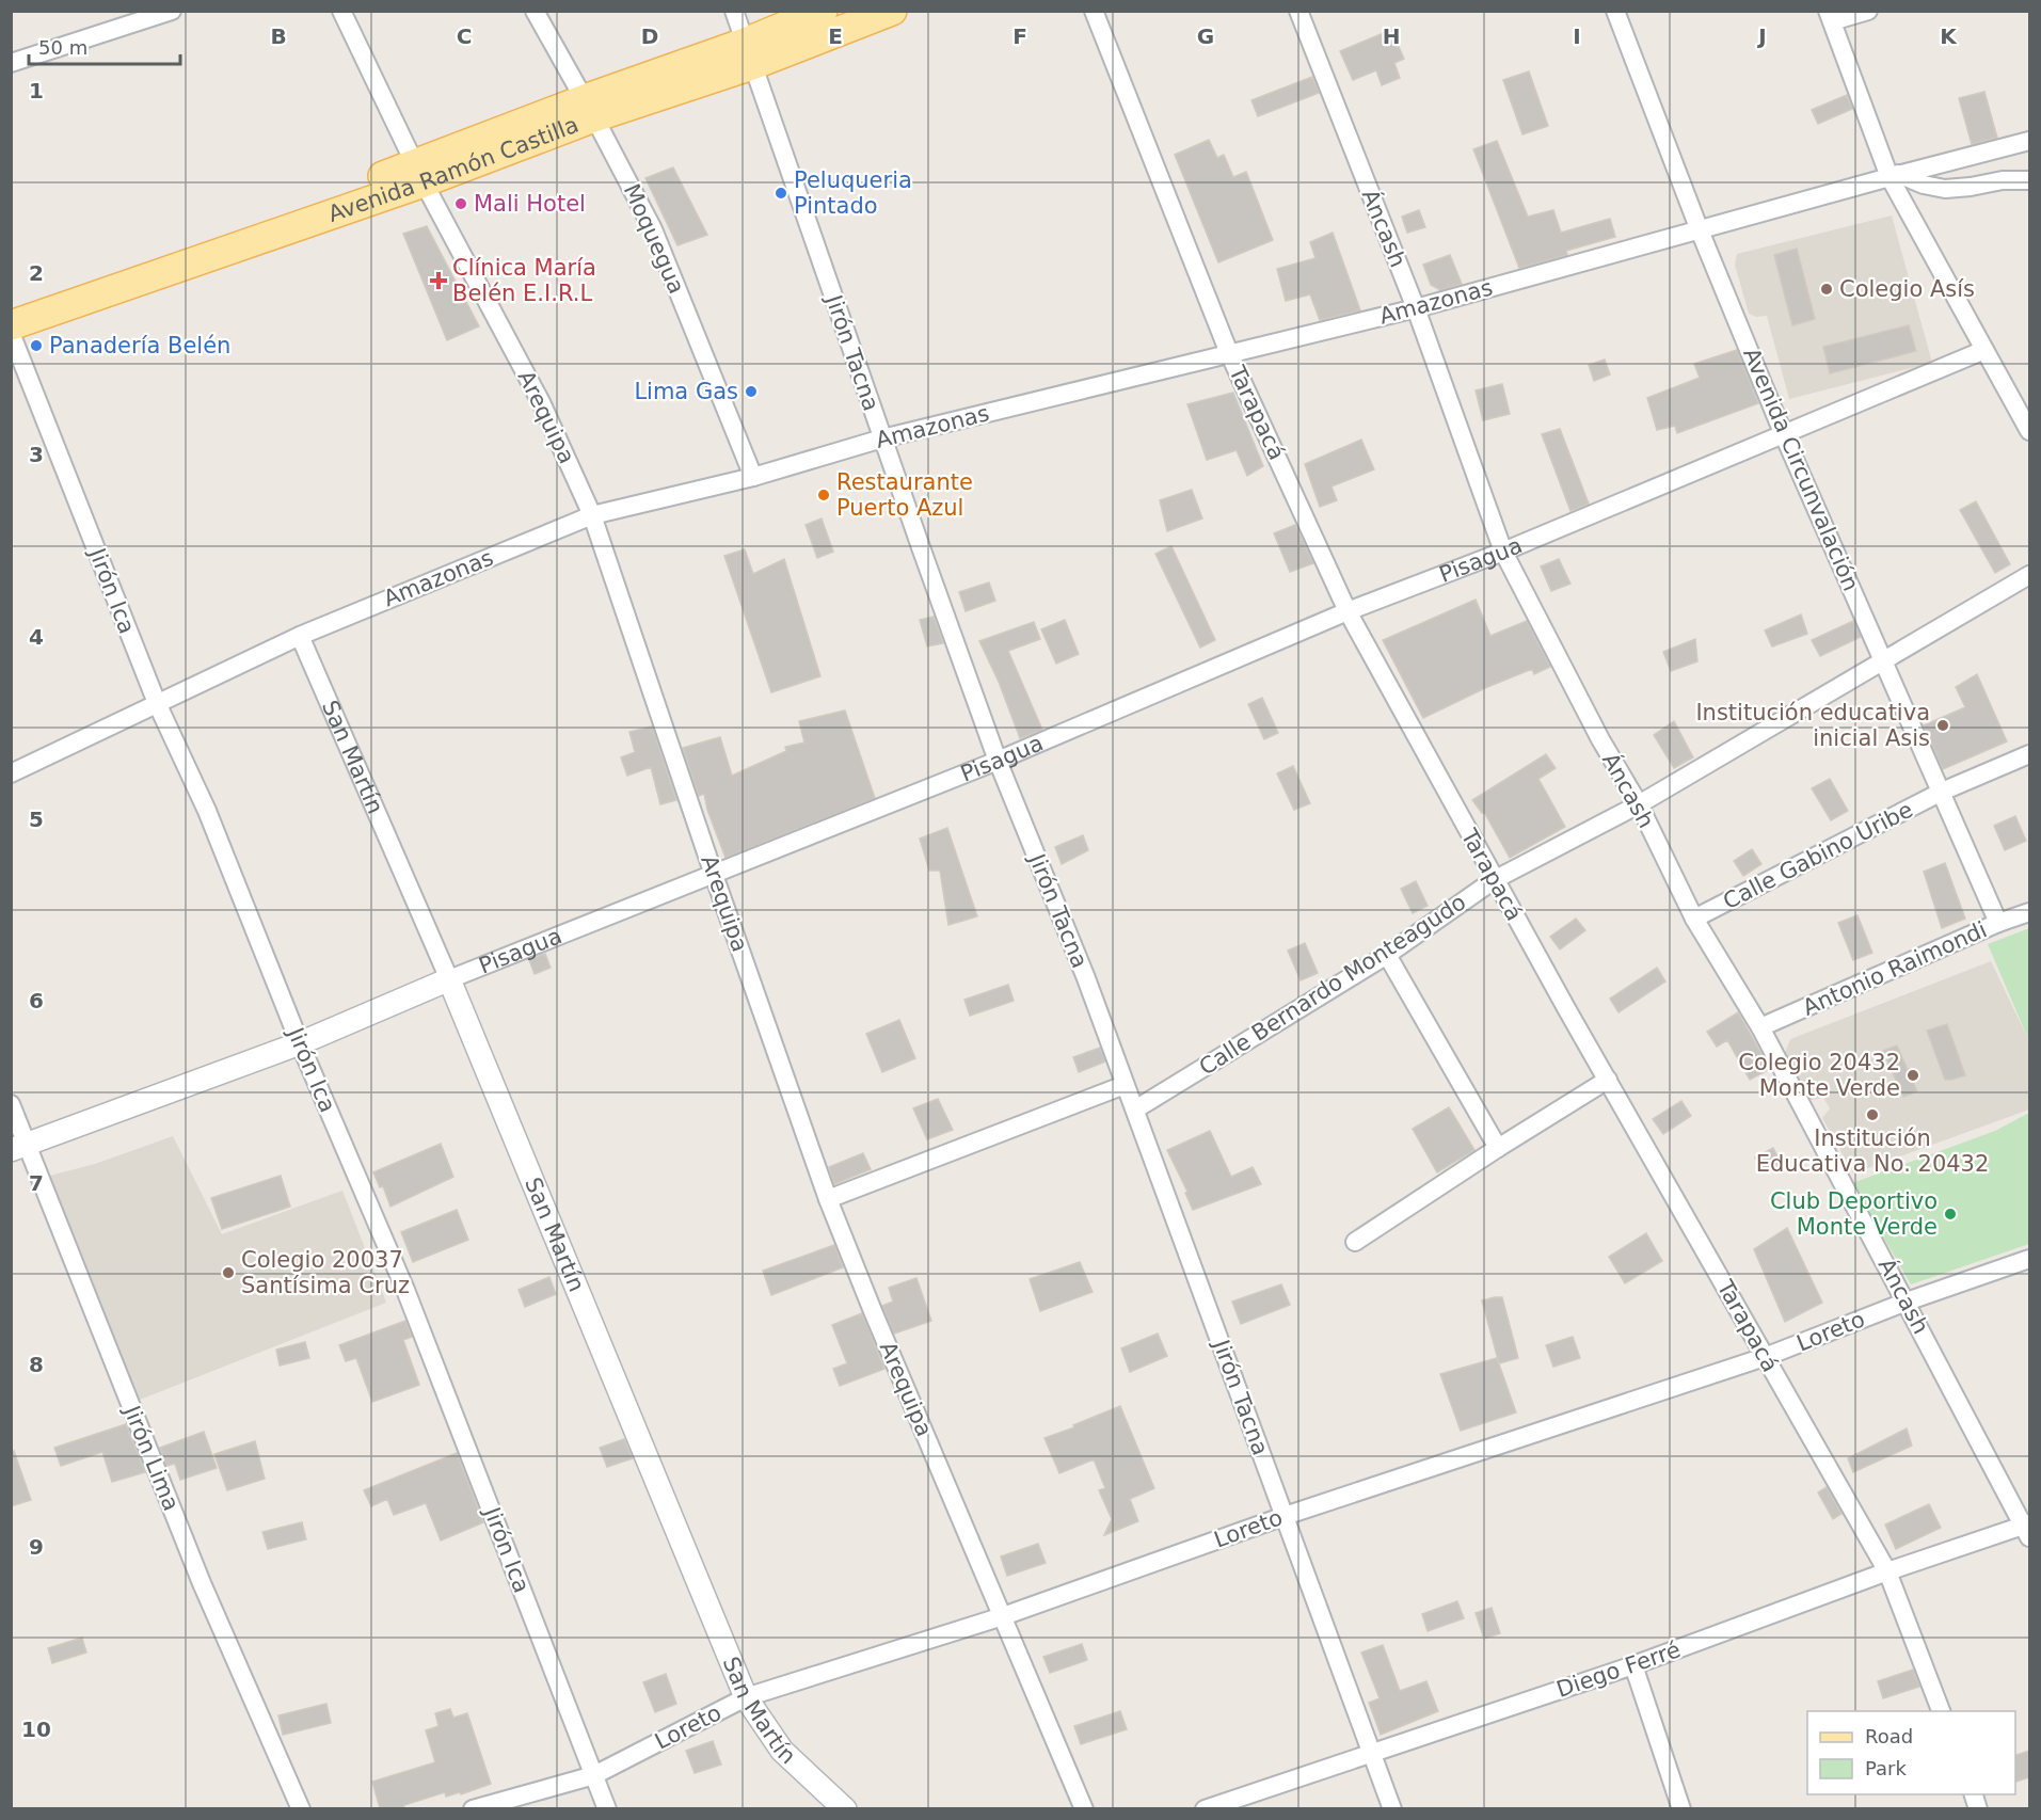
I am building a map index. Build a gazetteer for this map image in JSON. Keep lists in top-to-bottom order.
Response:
{
  "streets": {
    "main road": ["Avenida Ramón Castilla"],
    "street": [
      "Áncash",
      "Moquegua",
      "Amazonas",
      "Jirón Tacna",
      "Tarapacá",
      "Arequipa",
      "Avenida Circunvalación",
      "Pisagua",
      "Jirón Ica",
      "San Martín",
      "Calle Gabino Uribe",
      "Antonio Raimondi",
      "Calle Bernardo Monteagudo",
      "Loreto",
      "Jirón Lima",
      "Diego Ferré"
    ]
  },
  "crossings": [
    ["Avenida Ramón Castilla", "Moquegua"],
    ["Avenida Ramón Castilla", "Jirón Tacna"],
    ["Avenida Ramón Castilla", "Arequipa"],
    ["Áncash", "Amazonas"],
    ["Áncash", "Pisagua"],
    ["Áncash", "Calle Gabino Uribe"],
    ["Áncash", "Antonio Raimondi"],
    ["Áncash", "Calle Bernardo Monteagudo"],
    ["Áncash", "Loreto"],
    ["Áncash", "Diego Ferré"],
    ["Moquegua", "Amazonas"],
    ["Amazonas", "Jirón Tacna"],
    ["Amazonas", "Tarapacá"],
    ["Amazonas", "Arequipa"],
    ["Amazonas", "Avenida Circunvalación"],
    ["Amazonas", "Jirón Ica"],
    ["Amazonas", "San Martín"],
    ["Jirón Tacna", "Pisagua"],
    ["Jirón Tacna", "Calle Bernardo Monteagudo"],
    ["Jirón Tacna", "Loreto"],
    ["Jirón Tacna", "Diego Ferré"],
    ["Tarapacá", "Pisagua"],
    ["Tarapacá", "Calle Bernardo Monteagudo"],
    ["Tarapacá", "Loreto"],
    ["Tarapacá", "Diego Ferré"],
    ["Arequipa", "Pisagua"],
    ["Arequipa", "Loreto"],
    ["Avenida Circunvalación", "Pisagua"],
    ["Avenida Circunvalación", "Calle Gabino Uribe"],
    ["Avenida Circunvalación", "Antonio Raimondi"],
    ["Avenida Circunvalación", "Calle Bernardo Monteagudo"],
    ["Pisagua", "Jirón Ica"],
    ["Pisagua", "San Martín"],
    ["Pisagua", "Jirón Lima"],
    ["Jirón Ica", "Loreto"],
    ["San Martín", "Loreto"]
  ],
  "places": {
    "other": [
      "Peluqueria Pintado",
      "Mali Hotel",
      "Colegio Asís",
      "Panadería Belén",
      "Lima Gas",
      "Restaurante Puerto Azul",
      "Institución educativa inicial Asis",
      "Colegio 20432 Monte Verde",
      "Institución Educativa No. 20432",
      "Club Deportivo Monte Verde",
      "Colegio 20037 Santísima Cruz"
    ],
    "health": ["Clínica María Belén E.I.R.L"]
  },
  "legend": ["Road", "Park"],
  "scale_bar": "50 m",
  "grid": {
    "columns": [
      "B",
      "C",
      "D",
      "E",
      "F",
      "G",
      "H",
      "I",
      "J",
      "K"
    ],
    "rows": [
      "1",
      "2",
      "3",
      "4",
      "5",
      "6",
      "7",
      "8",
      "9",
      "10"
    ]
  }
}
